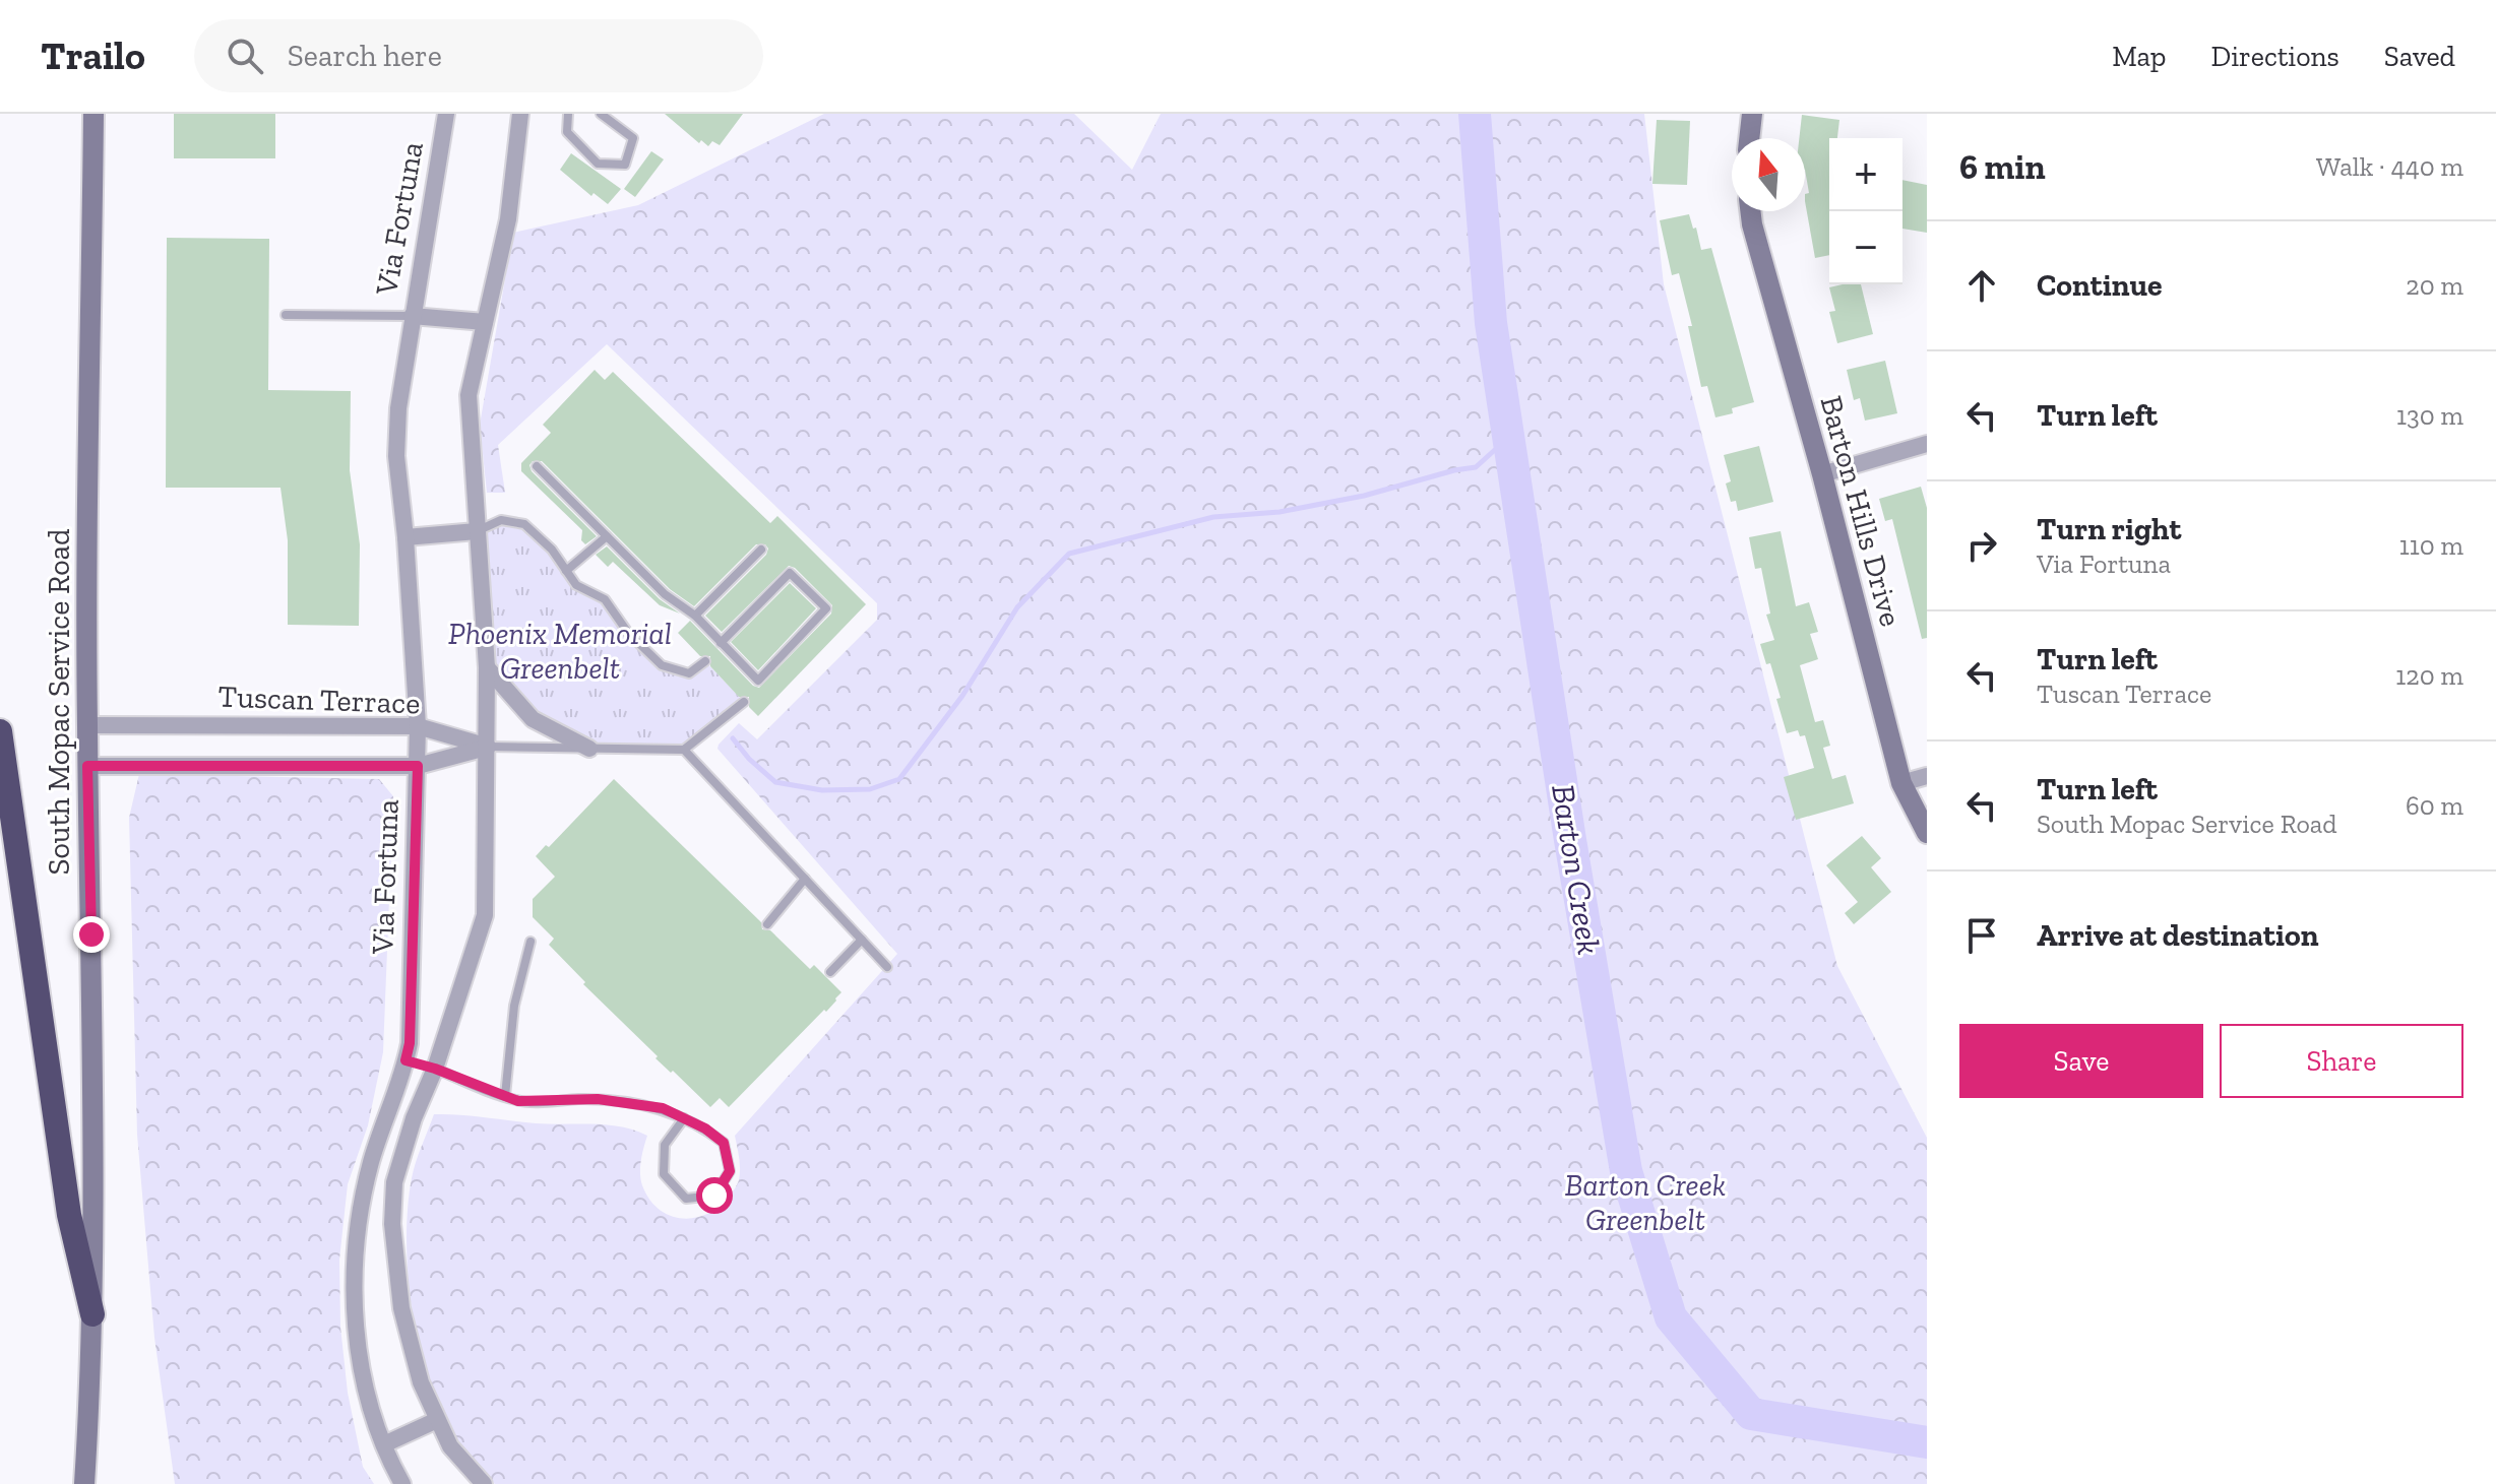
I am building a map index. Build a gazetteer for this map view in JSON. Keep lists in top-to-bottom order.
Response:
{
  "streets": {
    "main road": ["Barton Hills Drive", "South Mopac Service Road"],
    "street": ["Via Fortuna", "Tuscan Terrace"]
  },
  "crossings": [
    ["Via Fortuna", "Tuscan Terrace"],
    ["Tuscan Terrace", "South Mopac Service Road"]
  ],
  "water": ["Barton Creek"],
  "parks": ["Phoenix Memorial Greenbelt", "Barton Creek Greenbelt"],
  "north": "top",
  "page": {
    "header": "Trailo",
    "search": "Search here",
    "nav": ["Map", "Directions", "Saved"],
    "heading": ["6 min", "Walk · 440 m"],
    "map_buttons": ["+", "−"],
    "list": [
      ["Continue", "20 m"],
      ["Turn left", "130 m"],
      ["Turn right", "Via Fortuna", "110 m"],
      ["Turn left", "Tuscan Terrace", "120 m"],
      ["Turn left", "South Mopac Service Road", "60 m"],
      "Arrive at destination"
    ],
    "buttons": ["Save", "Share"]
  }
}
